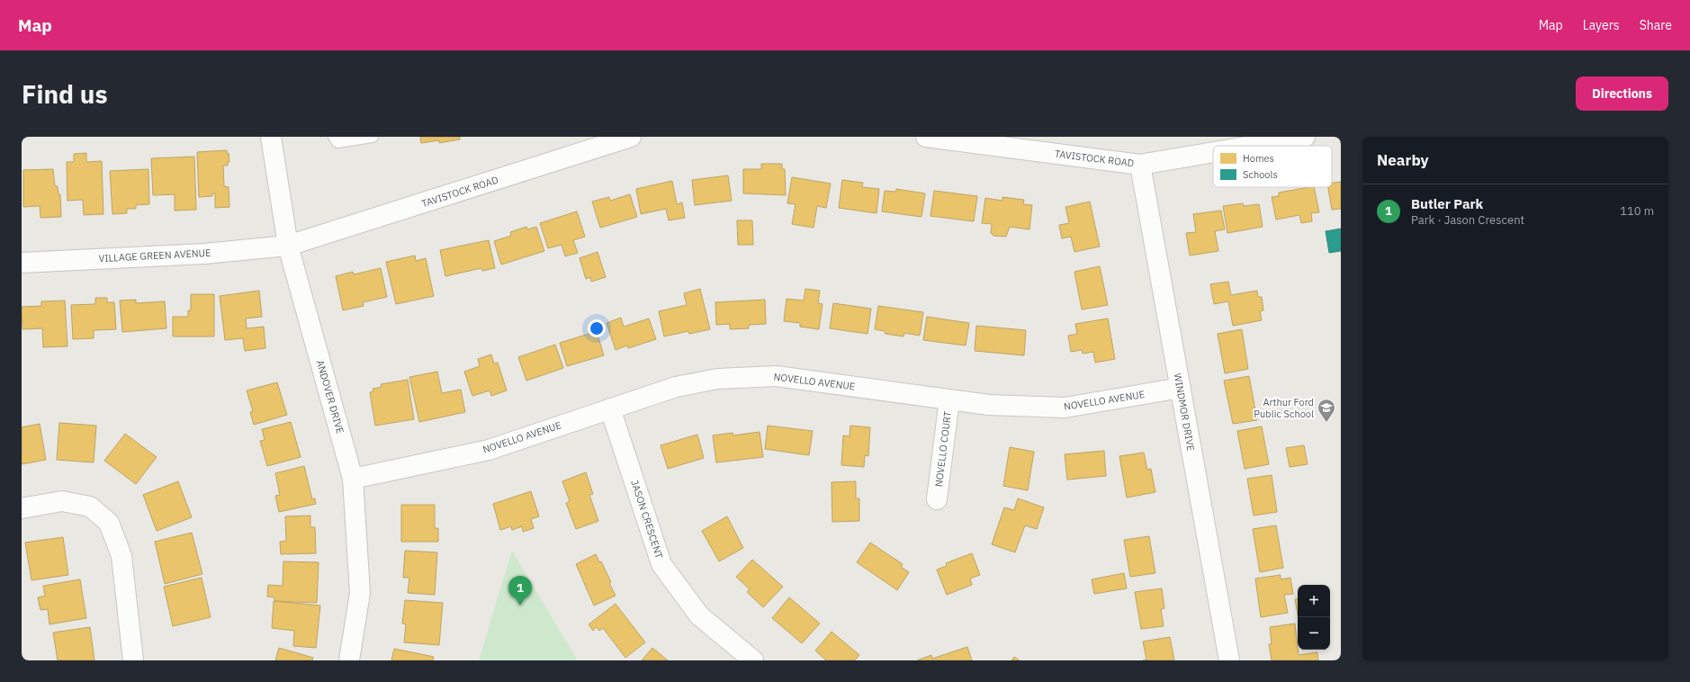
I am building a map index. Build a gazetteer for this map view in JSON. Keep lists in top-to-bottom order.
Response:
{
  "streets": {
    "street": [
      "TAVISTOCK ROAD",
      "VILLAGE GREEN AVENUE",
      "NOVELLO AVENUE",
      "ANDOVER DRIVE",
      "WINDMOR DRIVE",
      "NOVELLO COURT",
      "JASON CRESCENT"
    ]
  },
  "crossings": [
    ["TAVISTOCK ROAD", "VILLAGE GREEN AVENUE"],
    ["TAVISTOCK ROAD", "ANDOVER DRIVE"],
    ["TAVISTOCK ROAD", "WINDMOR DRIVE"],
    ["VILLAGE GREEN AVENUE", "ANDOVER DRIVE"],
    ["NOVELLO AVENUE", "ANDOVER DRIVE"],
    ["NOVELLO AVENUE", "WINDMOR DRIVE"],
    ["NOVELLO AVENUE", "NOVELLO COURT"],
    ["NOVELLO AVENUE", "JASON CRESCENT"]
  ],
  "places": {
    "school or university": ["Arthur Ford Public School"]
  },
  "legend": ["Homes", "Schools"],
  "page": {
    "header": "Map",
    "nav": ["Map", "Layers", "Share"],
    "buttons": "Directions",
    "title": "Find us",
    "heading": "Nearby",
    "list": [
      {
        "mark": "1",
        "name": "Butler Park",
        "note": "Park · Jason Crescent",
        "value": "110 m"
      }
    ],
    "pins": "1",
    "map_buttons": ["+", "−"]
  }
}
